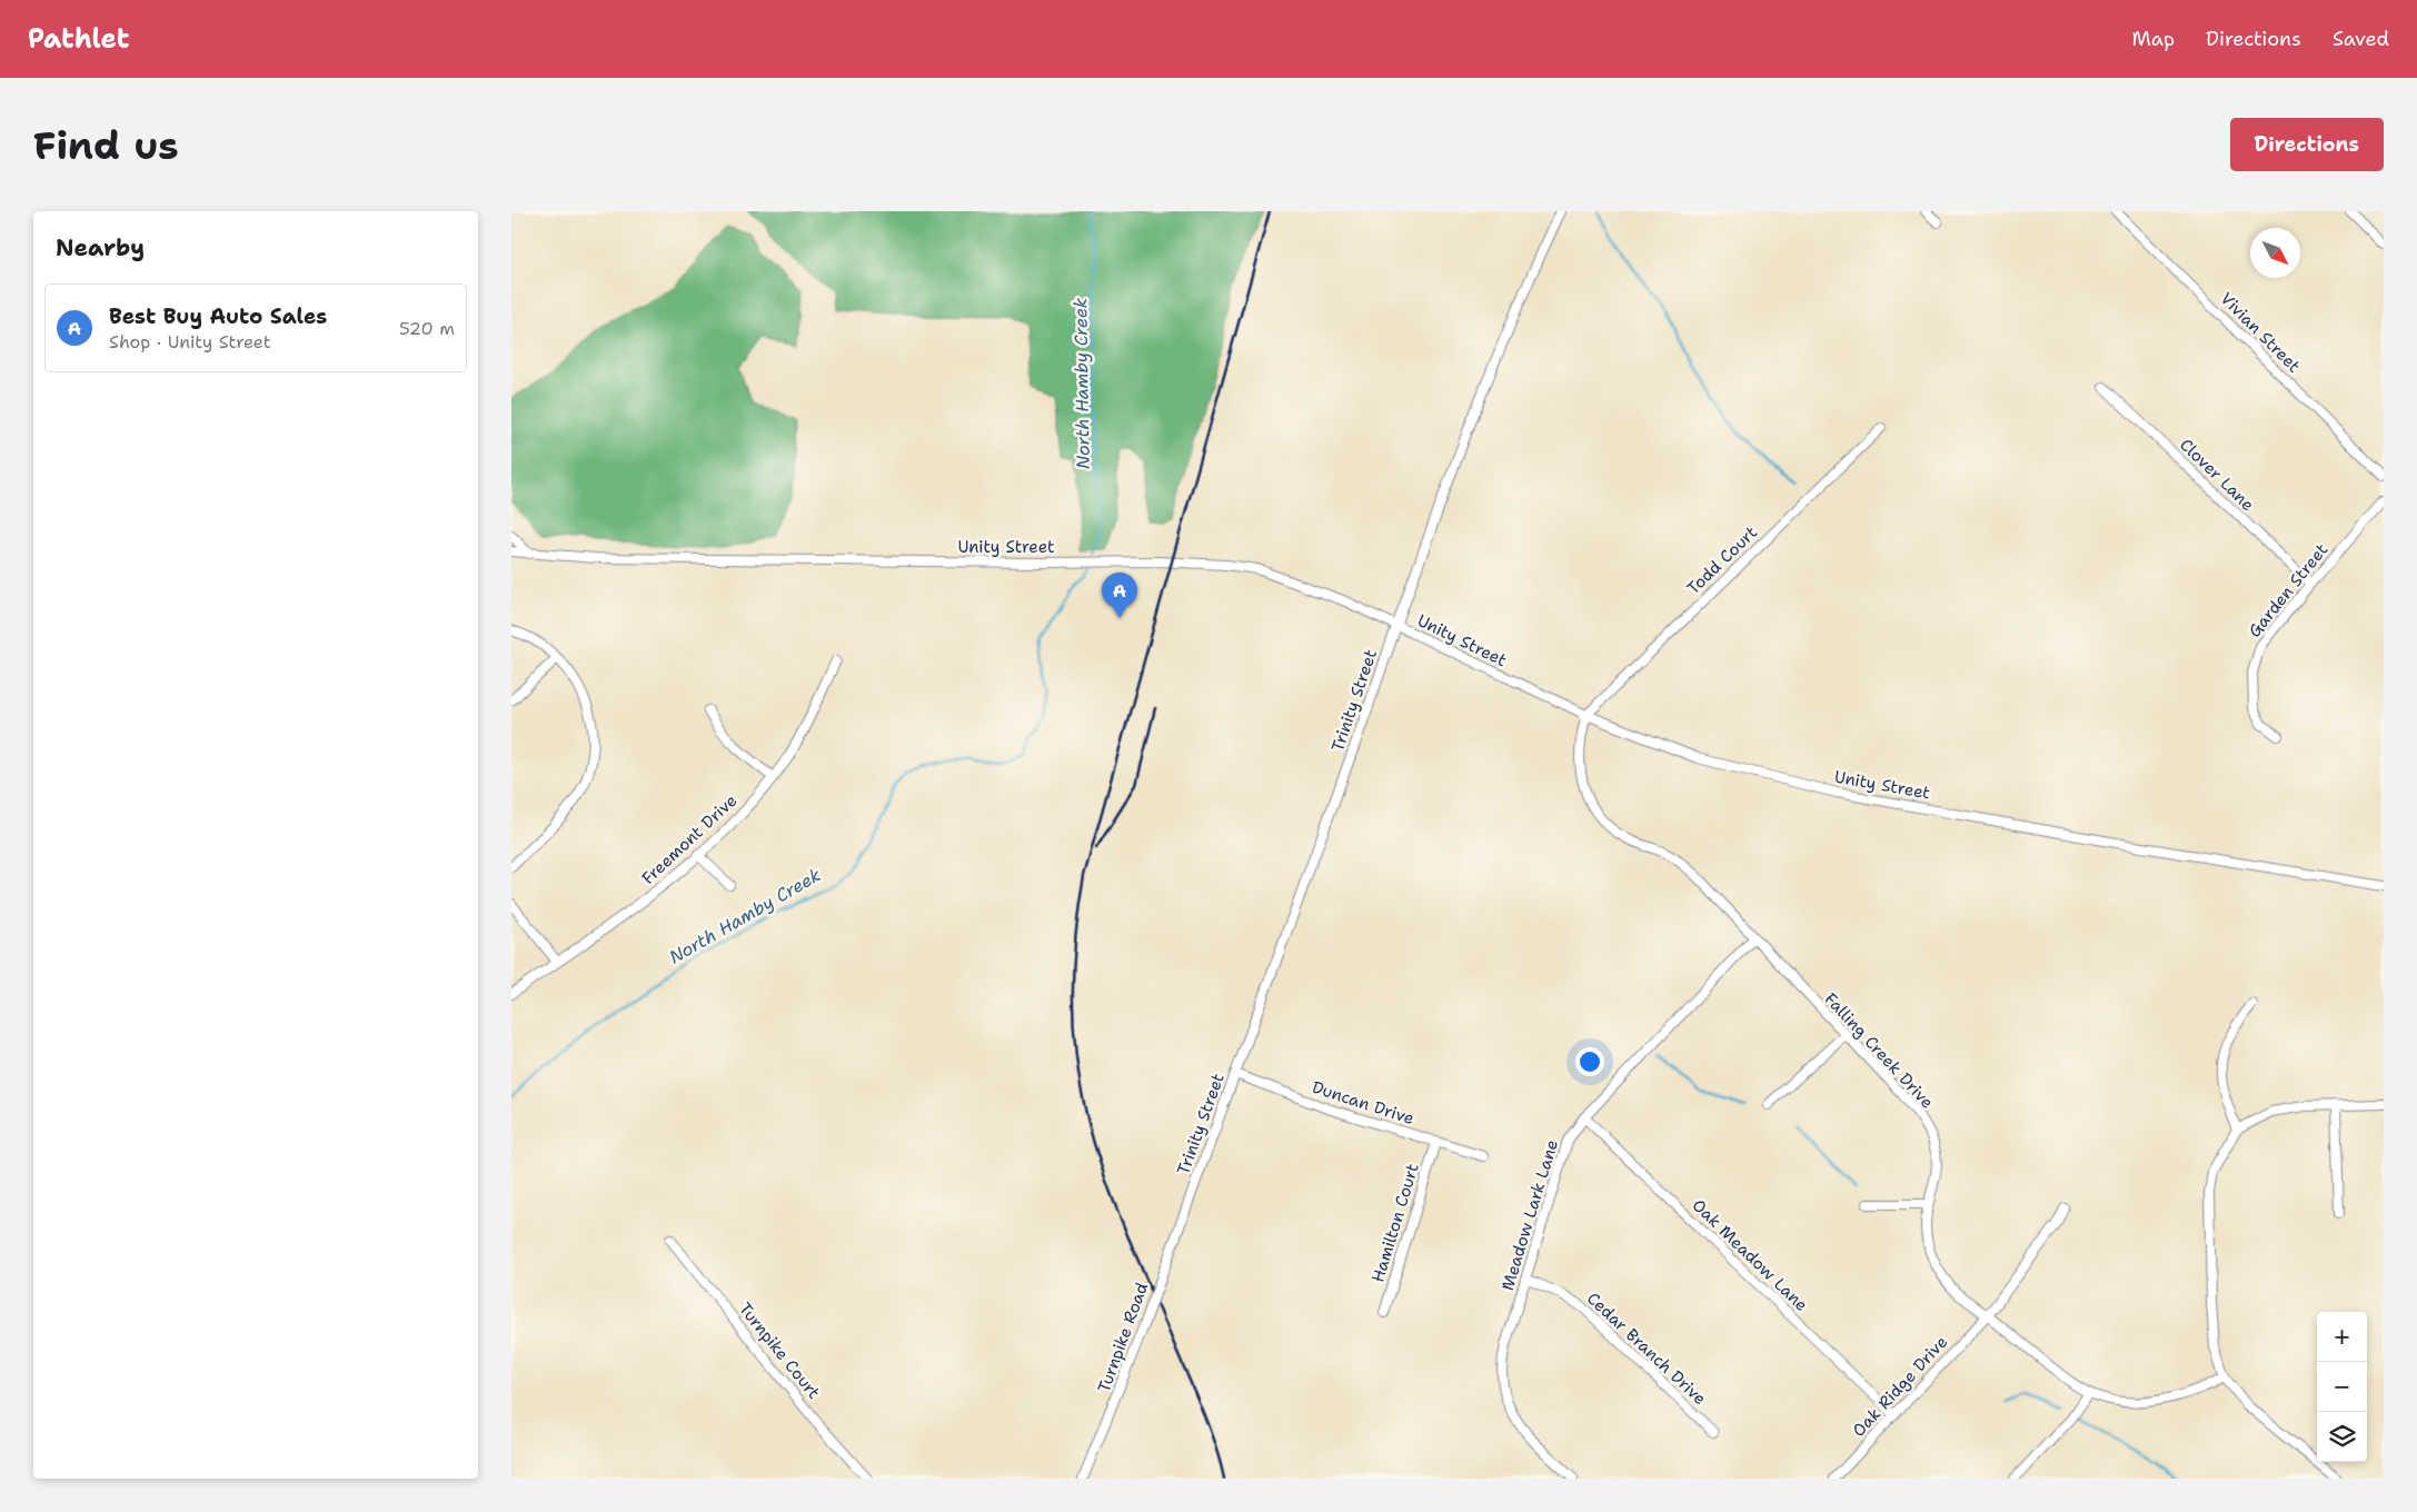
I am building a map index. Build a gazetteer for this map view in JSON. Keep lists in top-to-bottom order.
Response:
{
  "streets": {
    "street": [
      "Vivian Street",
      "Clover Lane",
      "Unity Street",
      "Todd Court",
      "Garden Street",
      "Trinity Street",
      "Freemont Drive",
      "Falling Creek Drive",
      "Duncan Drive",
      "Meadow Lark Lane",
      "Hamilton Court",
      "Oak Meadow Lane",
      "Turnpike Road",
      "Cedar Branch Drive",
      "Turnpike Court",
      "Oak Ridge Drive"
    ]
  },
  "crossings": [
    ["Clover Lane", "Garden Street"],
    ["Unity Street", "Todd Court"],
    ["Unity Street", "Trinity Street"],
    ["Unity Street", "Falling Creek Drive"],
    ["Todd Court", "Falling Creek Drive"],
    ["Trinity Street", "Duncan Drive"],
    ["Trinity Street", "Turnpike Road"],
    ["Falling Creek Drive", "Meadow Lark Lane"],
    ["Falling Creek Drive", "Oak Ridge Drive"],
    ["Duncan Drive", "Hamilton Court"],
    ["Meadow Lark Lane", "Oak Meadow Lane"],
    ["Meadow Lark Lane", "Cedar Branch Drive"],
    ["Oak Meadow Lane", "Oak Ridge Drive"]
  ],
  "water": ["North Hamby Creek"],
  "north": "bottom right",
  "page": {
    "header": "Pathlet",
    "nav": ["Map", "Directions", "Saved"],
    "buttons": "Directions",
    "title": "Find us",
    "heading": "Nearby",
    "list": [
      {
        "mark": "A",
        "name": "Best Buy Auto Sales",
        "note": "Shop · Unity Street",
        "value": "520 m"
      }
    ],
    "pins": "A",
    "map_buttons": ["+", "−"]
  }
}
